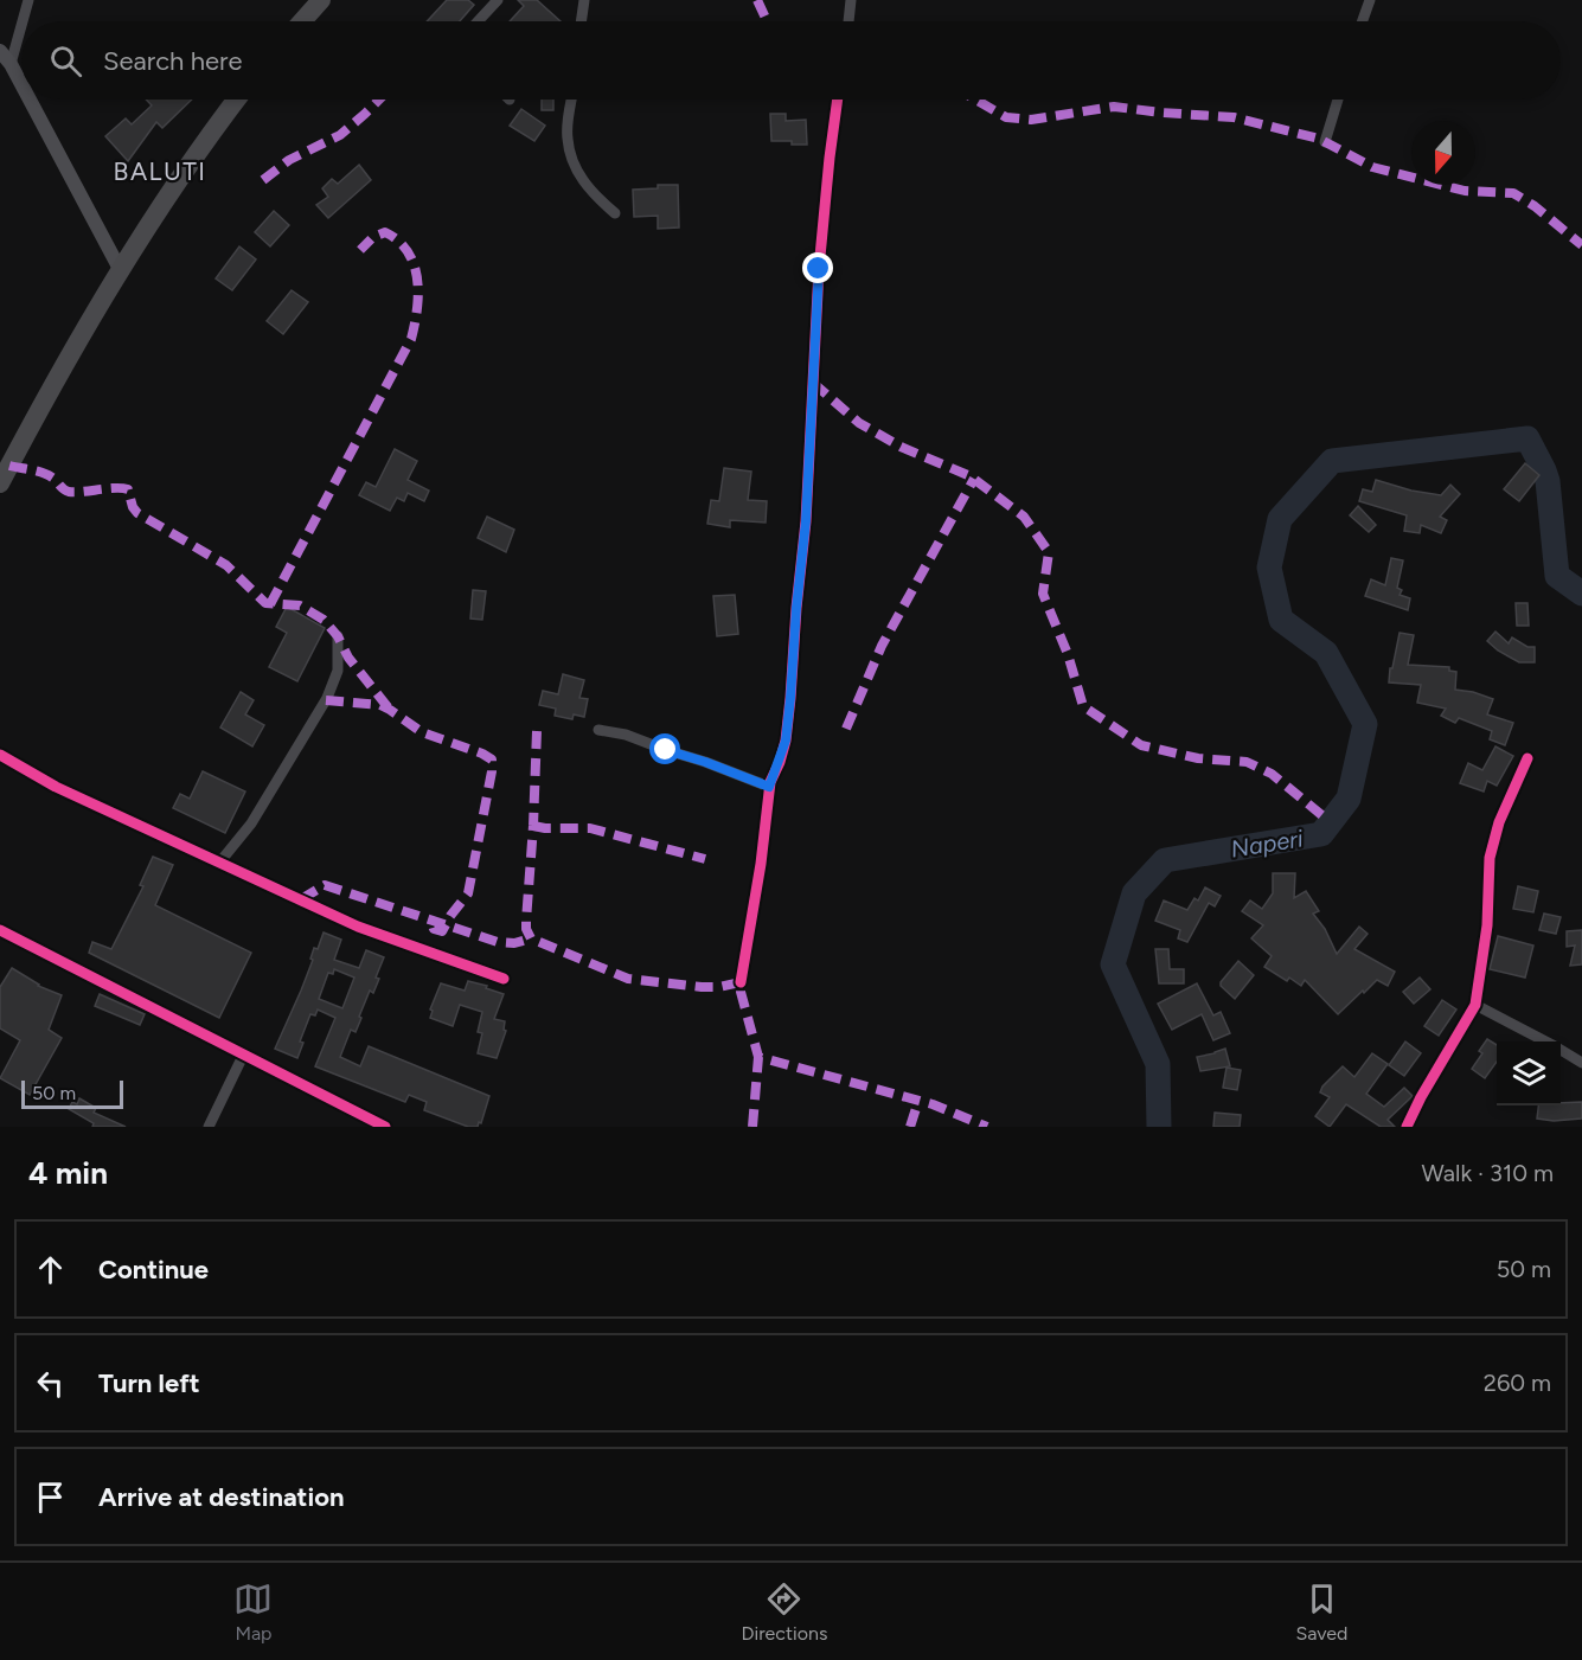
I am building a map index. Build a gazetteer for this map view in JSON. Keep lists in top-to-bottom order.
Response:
{
  "districts": ["BALUTI"],
  "water": ["Naperi"],
  "scale_bar": "50 m",
  "north": "bottom",
  "page": {
    "search": "Search here",
    "scale": "50 m",
    "heading": ["4 min", "Walk · 310 m"],
    "list": [
      ["Continue", "50 m"],
      ["Turn left", "260 m"],
      "Arrive at destination"
    ],
    "nav": ["Map", "Directions", "Saved"]
  }
}
